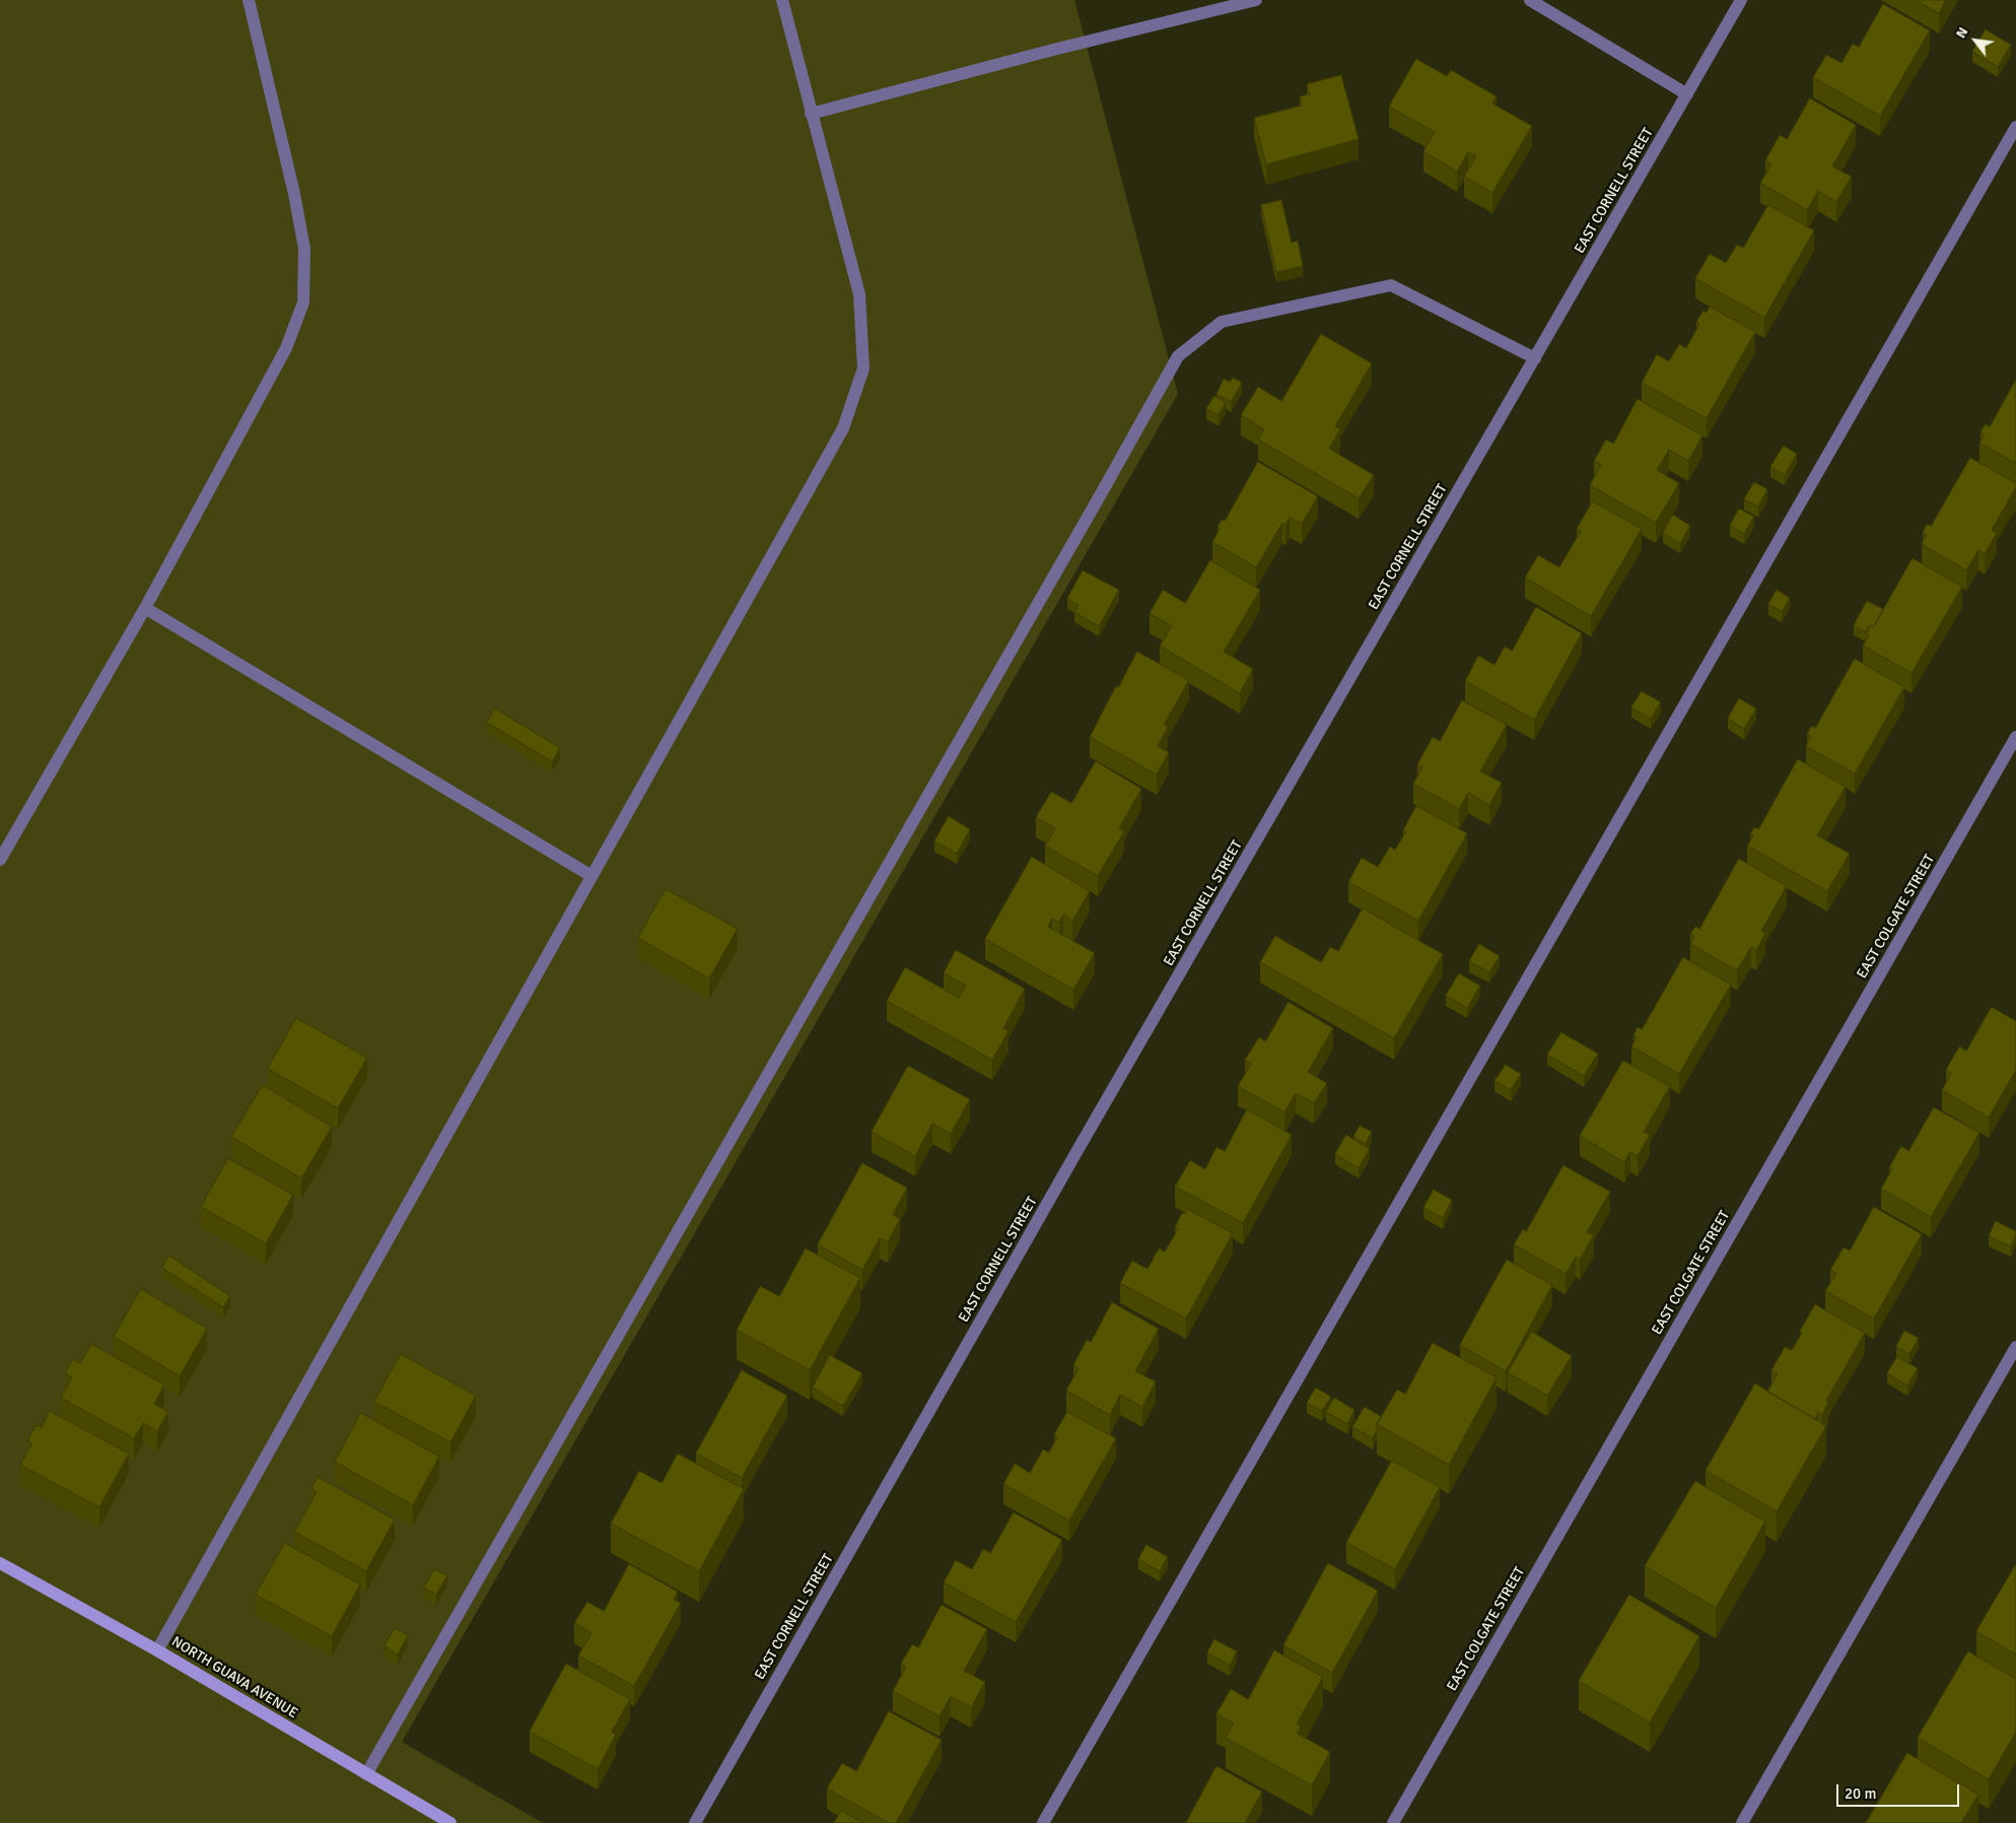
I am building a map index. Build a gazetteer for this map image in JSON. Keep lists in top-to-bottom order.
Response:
{
  "streets": {
    "street": ["EAST CORNELL STREET", "EAST COLGATE STREET", "NORTH GUAVA AVENUE"]
  },
  "scale_bar": "20 m",
  "north": "top left"
}
